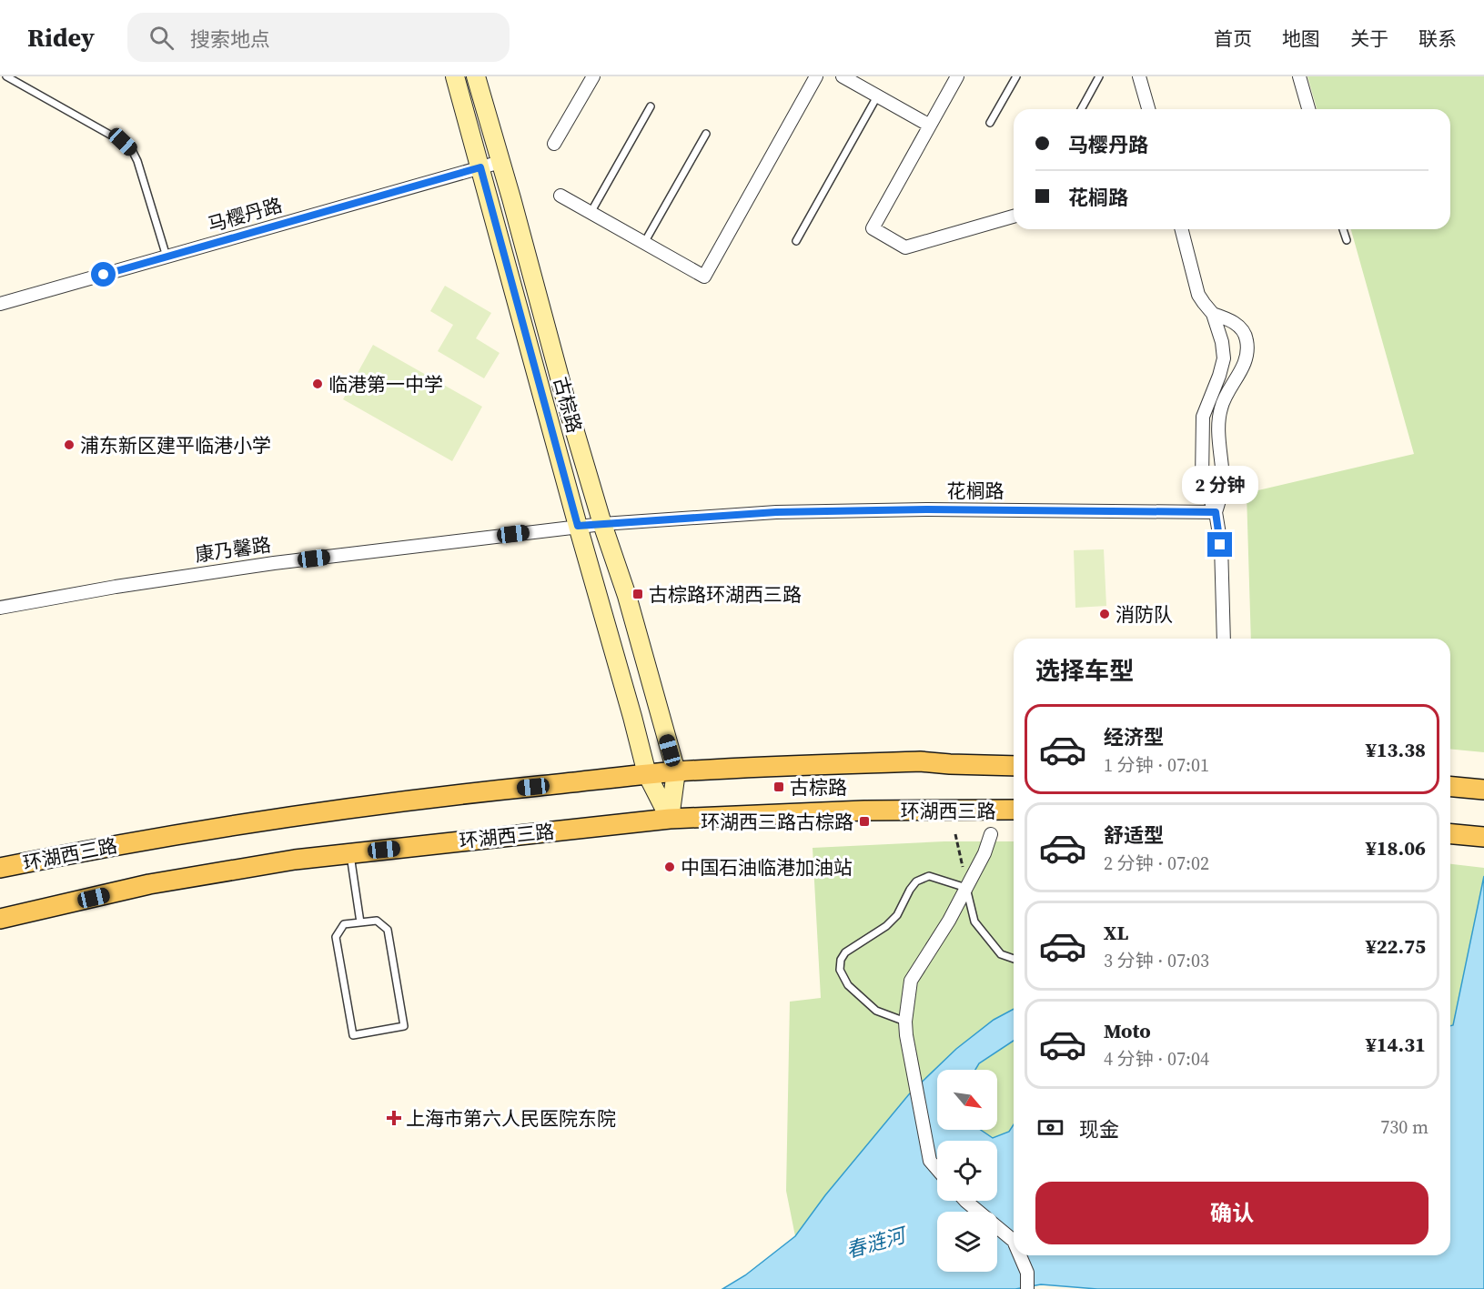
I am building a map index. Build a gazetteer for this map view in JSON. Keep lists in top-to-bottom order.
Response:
{
  "streets": {
    "main road": ["环湖西三路"],
    "street": [
      "马樱丹路",
      "古棕路",
      "花榈路",
      "康乃馨路"
    ]
  },
  "crossings": [
    ["马樱丹路", "古棕路"],
    ["古棕路", "花榈路"],
    ["古棕路", "康乃馨路"],
    ["古棕路", "环湖西三路"],
    ["花榈路", "康乃馨路"]
  ],
  "water": ["春涟河"],
  "places": {
    "other": [
      "临港第一中学",
      "浦东新区建平临港小学",
      "消防队",
      "中国石油临港加油站"
    ],
    "transit": ["古棕路环湖西三路", "古棕路", "环湖西三路古棕路"],
    "health": ["上海市第六人民医院东院"]
  },
  "north": "bottom right",
  "page": {
    "header": "Ridey",
    "search": "搜索地点",
    "nav": [
      "首页",
      "地图",
      "关于",
      "联系"
    ],
    "banner": ["马樱丹路", "花榈路"],
    "bubble": "2 分钟",
    "heading": "选择车型",
    "list": [
      {
        "name": "经济型",
        "note": "1 分钟 · 07:01",
        "value": "¥13.38"
      },
      {
        "name": "舒适型",
        "note": "2 分钟 · 07:02",
        "value": "¥18.06"
      },
      {
        "name": "XL",
        "note": "3 分钟 · 07:03",
        "value": "¥22.75"
      },
      {
        "name": "Moto",
        "note": "4 分钟 · 07:04",
        "value": "¥14.31"
      }
    ],
    "pay": ["现金", "730 m"],
    "buttons": "确认"
  }
}
